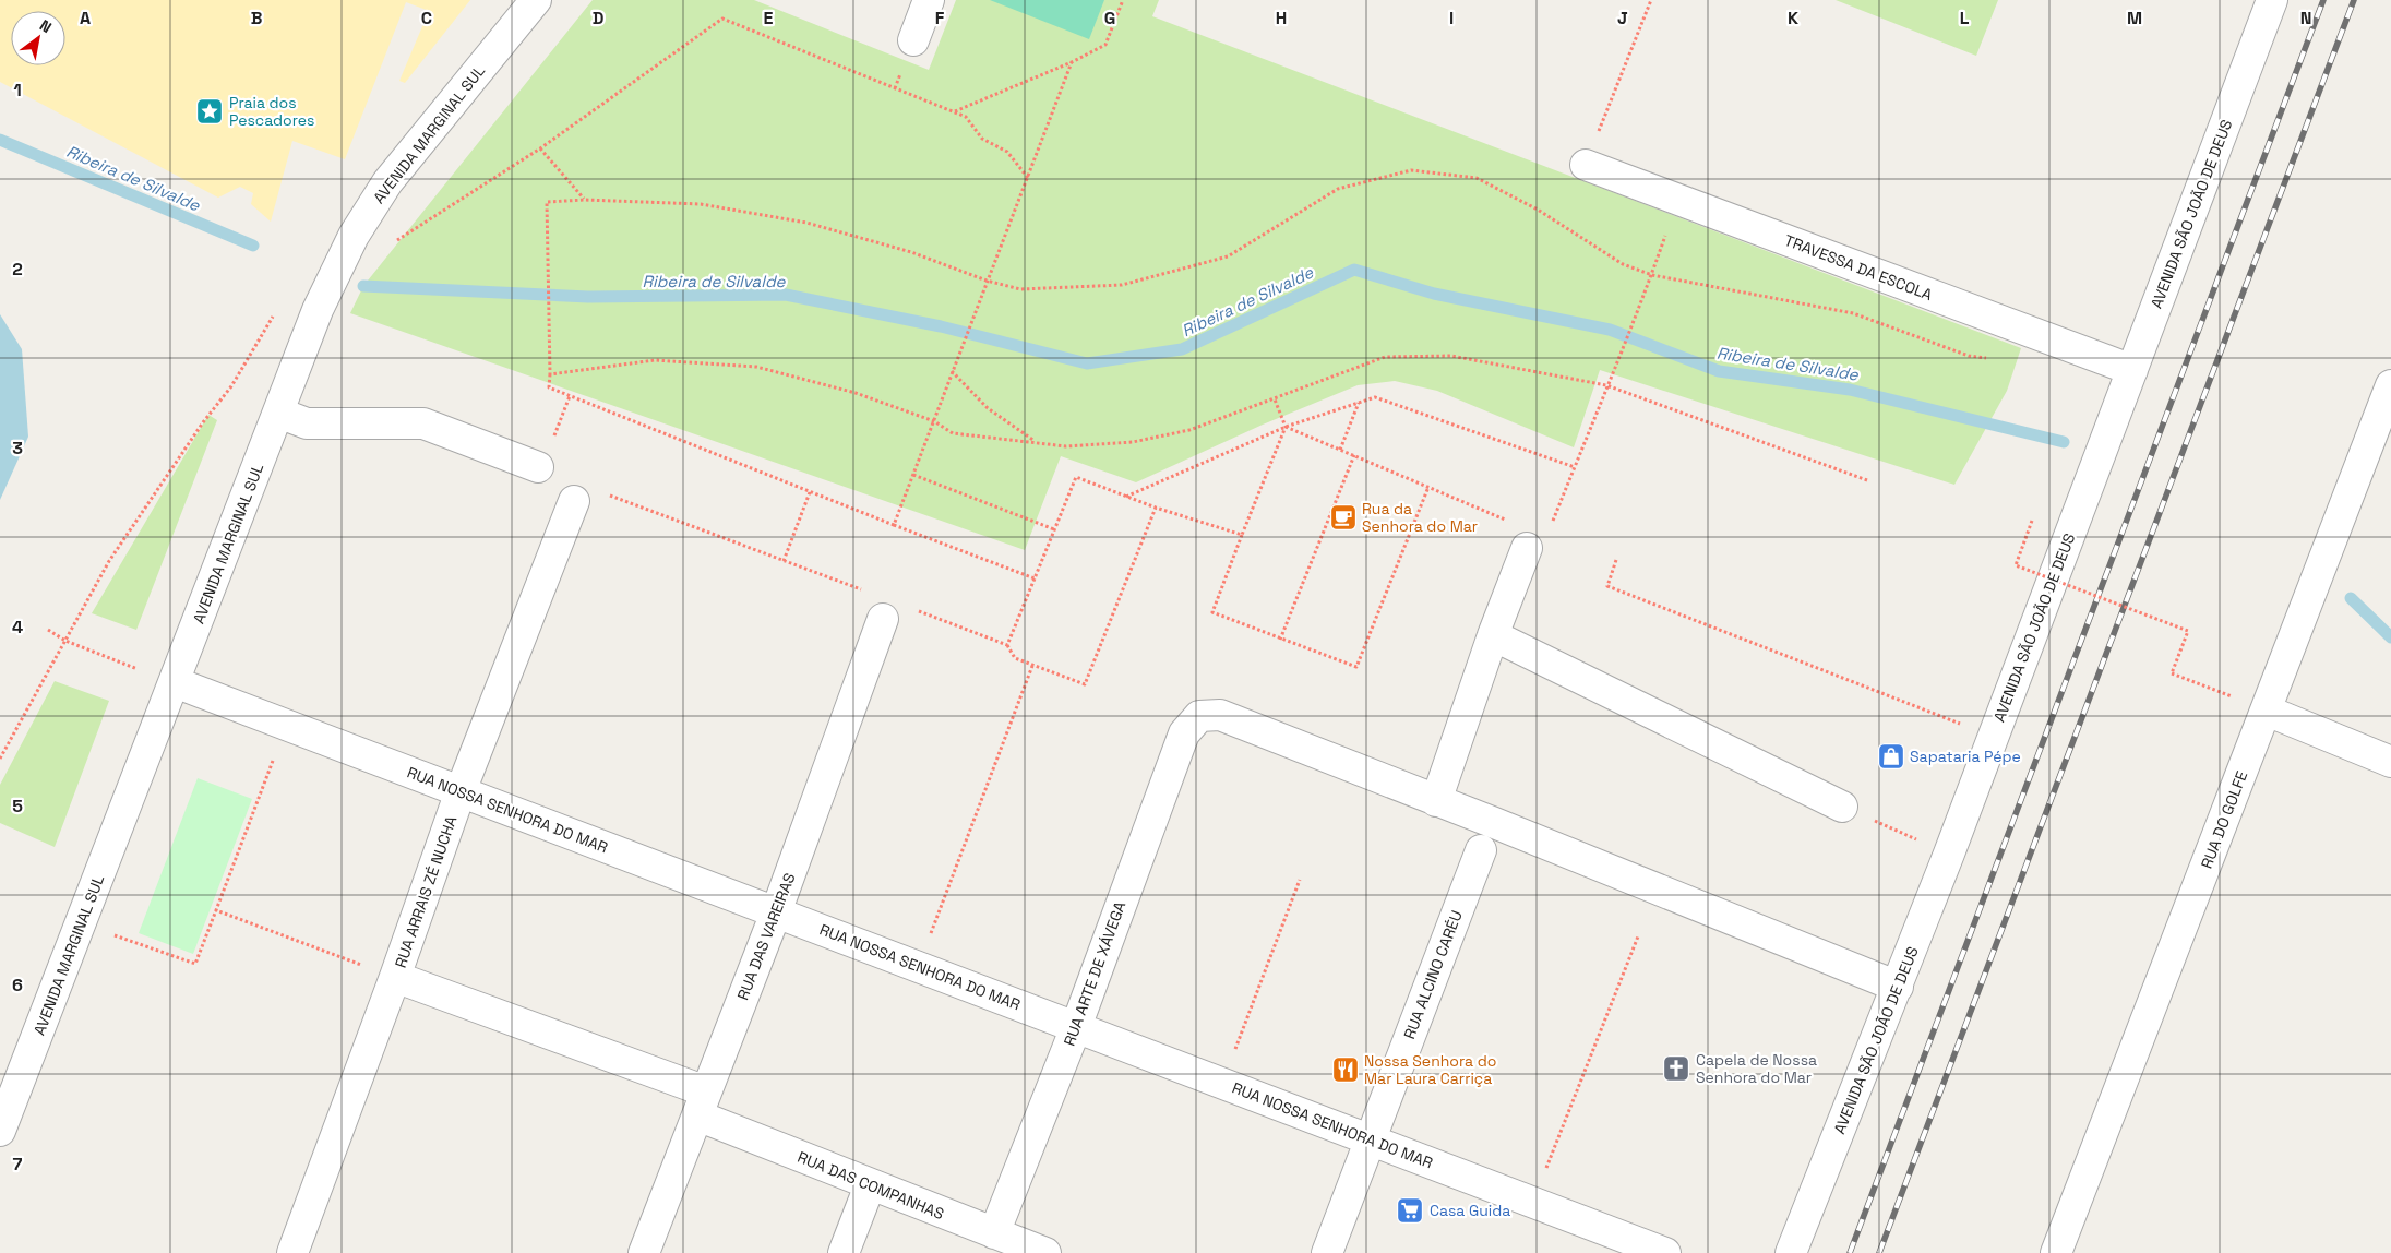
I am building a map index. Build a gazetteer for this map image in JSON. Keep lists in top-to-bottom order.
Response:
{
  "streets": {
    "street": [
      "AVENIDA MARGINAL SUL",
      "AVENIDA SÃO JOÃO DE DEUS",
      "TRAVESSA DA ESCOLA",
      "RUA NOSSA SENHORA DO MAR",
      "RUA DO GOLFE",
      "RUA ARRAIS ZÉ NUCHA",
      "RUA DAS VAREIRAS",
      "RUA ARTE DE XÁVEGA",
      "RUA ALCINO CARÉU",
      "RUA DAS COMPANHAS"
    ]
  },
  "crossings": [
    ["AVENIDA MARGINAL SUL", "RUA NOSSA SENHORA DO MAR"],
    ["AVENIDA SÃO JOÃO DE DEUS", "TRAVESSA DA ESCOLA"],
    ["RUA NOSSA SENHORA DO MAR", "RUA ARRAIS ZÉ NUCHA"],
    ["RUA NOSSA SENHORA DO MAR", "RUA DAS VAREIRAS"],
    ["RUA NOSSA SENHORA DO MAR", "RUA ARTE DE XÁVEGA"],
    ["RUA NOSSA SENHORA DO MAR", "RUA ALCINO CARÉU"],
    ["RUA ARRAIS ZÉ NUCHA", "RUA DAS COMPANHAS"],
    ["RUA DAS VAREIRAS", "RUA DAS COMPANHAS"],
    ["RUA ARTE DE XÁVEGA", "RUA DAS COMPANHAS"]
  ],
  "water": ["Ribeira de Silvalde"],
  "places": {
    "place": ["Praia dos Pescadores"],
    "cafe": ["Rua da Senhora do Mar"],
    "shop": ["Sapataria Pépe"],
    "church": ["Capela de Nossa Senhora do Mar"],
    "restaurant": ["Nossa Senhora do Mar Laura Carriça"],
    "supermarket": ["Casa Guida"]
  },
  "north": "top right",
  "grid": {
    "columns": [
      "A",
      "B",
      "C",
      "D",
      "E",
      "F",
      "G",
      "H",
      "I",
      "J",
      "K",
      "L",
      "M",
      "N"
    ],
    "rows": [
      "1",
      "2",
      "3",
      "4",
      "5",
      "6",
      "7"
    ]
  }
}
